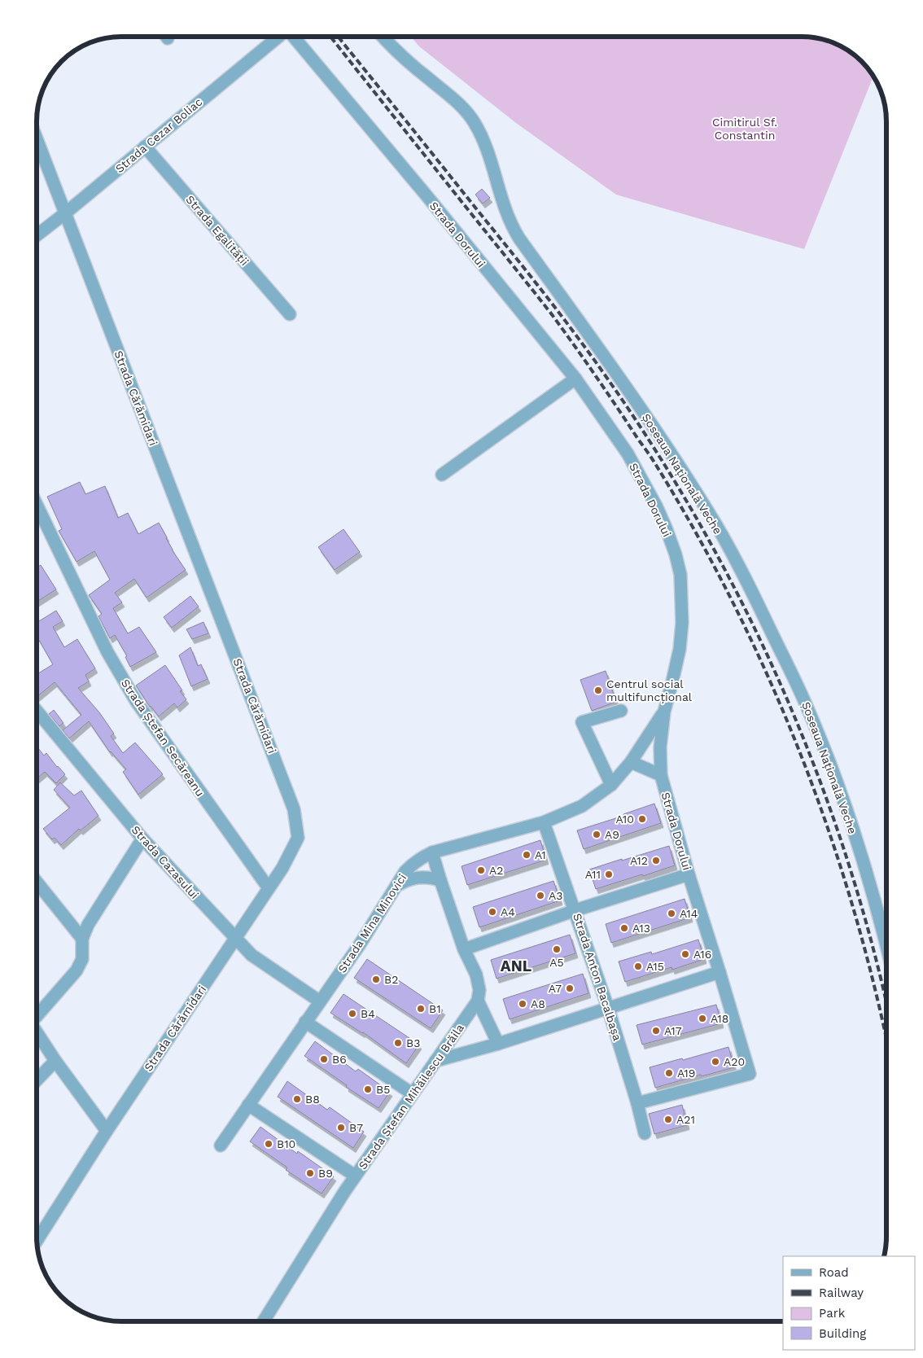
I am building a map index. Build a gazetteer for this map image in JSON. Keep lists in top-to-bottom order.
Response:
{
  "streets": {
    "street": [
      "Strada Cezar Boliac",
      "Strada Egalității",
      "Strada Dorului",
      "Strada Cărămidari",
      "Șoseaua Națională Veche",
      "Strada Ștefan Secăreanu",
      "Strada Cazasului",
      "Strada Mina Minovici",
      "Strada Anton Bacalbașa",
      "Strada Ștefan Mihăilescu Brăila"
    ]
  },
  "crossings": [
    ["Strada Cezar Boliac", "Strada Egalității"],
    ["Strada Cezar Boliac", "Strada Cărămidari"],
    ["Strada Dorului", "Strada Mina Minovici"],
    ["Strada Dorului", "Strada Anton Bacalbașa"],
    ["Strada Cărămidari", "Strada Ștefan Secăreanu"],
    ["Strada Cărămidari", "Strada Cazasului"],
    ["Strada Cazasului", "Strada Mina Minovici"],
    ["Strada Mina Minovici", "Strada Anton Bacalbașa"]
  ],
  "districts": ["ANL"],
  "parks": ["Cimitirul Sf. Constantin"],
  "places": [
    "Centrul social multifuncțional",
    "A10",
    "A9",
    "A1",
    "A12",
    "A2",
    "A11",
    "A3",
    "A4",
    "A14",
    "A13",
    "A5",
    "A16",
    "A15",
    "B2",
    "A7",
    "A8",
    "B1",
    "B4",
    "A18",
    "A17",
    "B3",
    "B6",
    "A20",
    "A19",
    "B5",
    "B8",
    "A21",
    "B7",
    "B10",
    "B9"
  ],
  "legend": [
    "Road",
    "Railway",
    "Park",
    "Building"
  ]
}
